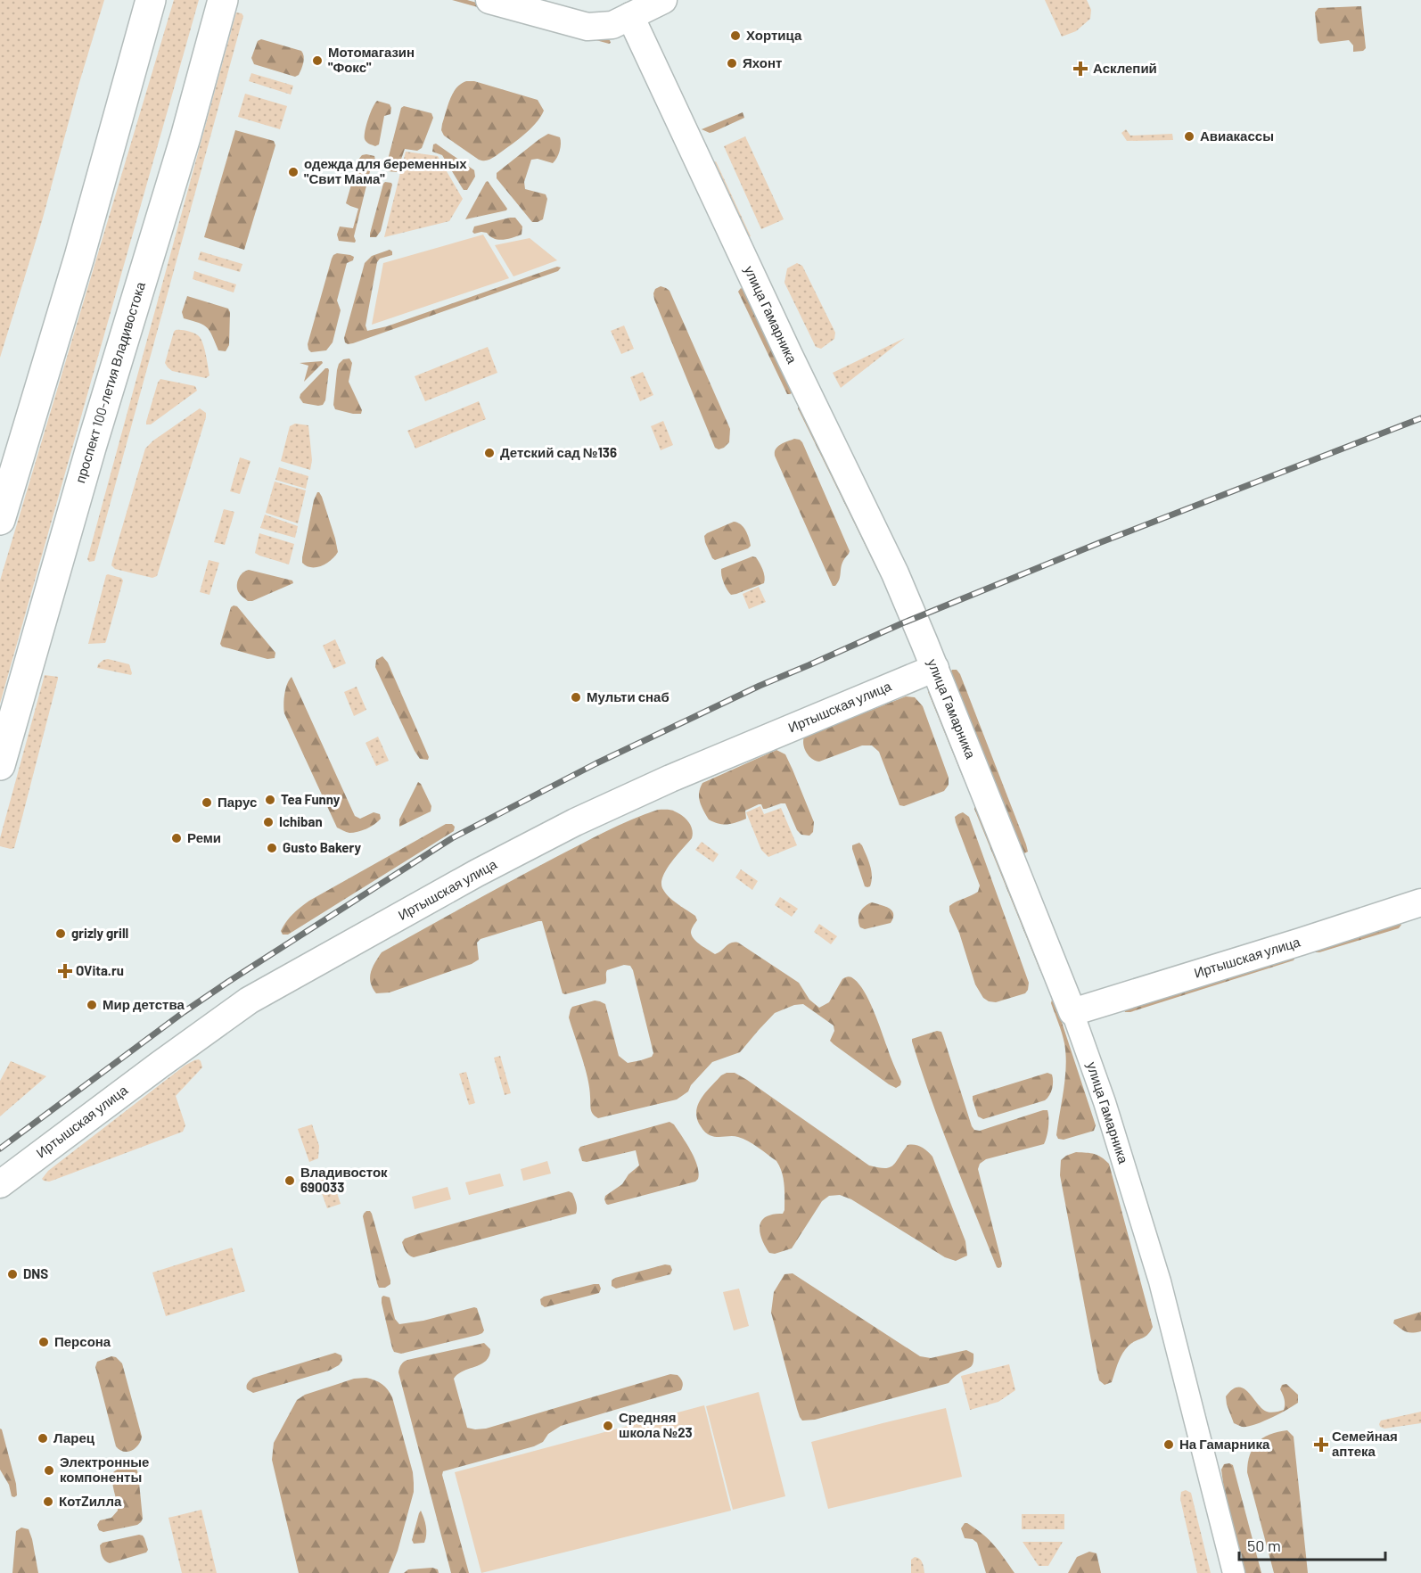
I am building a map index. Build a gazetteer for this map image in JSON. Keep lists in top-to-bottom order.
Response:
{
  "streets": {
    "highway": ["проспект 100-летия Владивостока"],
    "main road": ["улица Гамарника", "Иртышская улица"]
  },
  "crossings": [
    ["улица Гамарника", "Иртышская улица"]
  ],
  "places": {
    "other": [
      "Хортица",
      "Мотомагазин \"Фокс\"",
      "Яхонт",
      "Авиакассы",
      "одежда для беременных \"Свит Мама\"",
      "Детский сад №136",
      "Мульти снаб",
      "Tea Funny",
      "Парус",
      "Ichiban",
      "Реми",
      "Gusto Bakery",
      "grizly grill",
      "Мир детства",
      "Владивосток 690033",
      "DNS",
      "Персона",
      "Средняя школа №23",
      "Ларец",
      "На Гамарника",
      "Электронные компоненты",
      "КотZилла"
    ],
    "health": ["Асклепий", "OVita.ru", "Семейная аптека"]
  },
  "scale_bar": "50 m"
}
